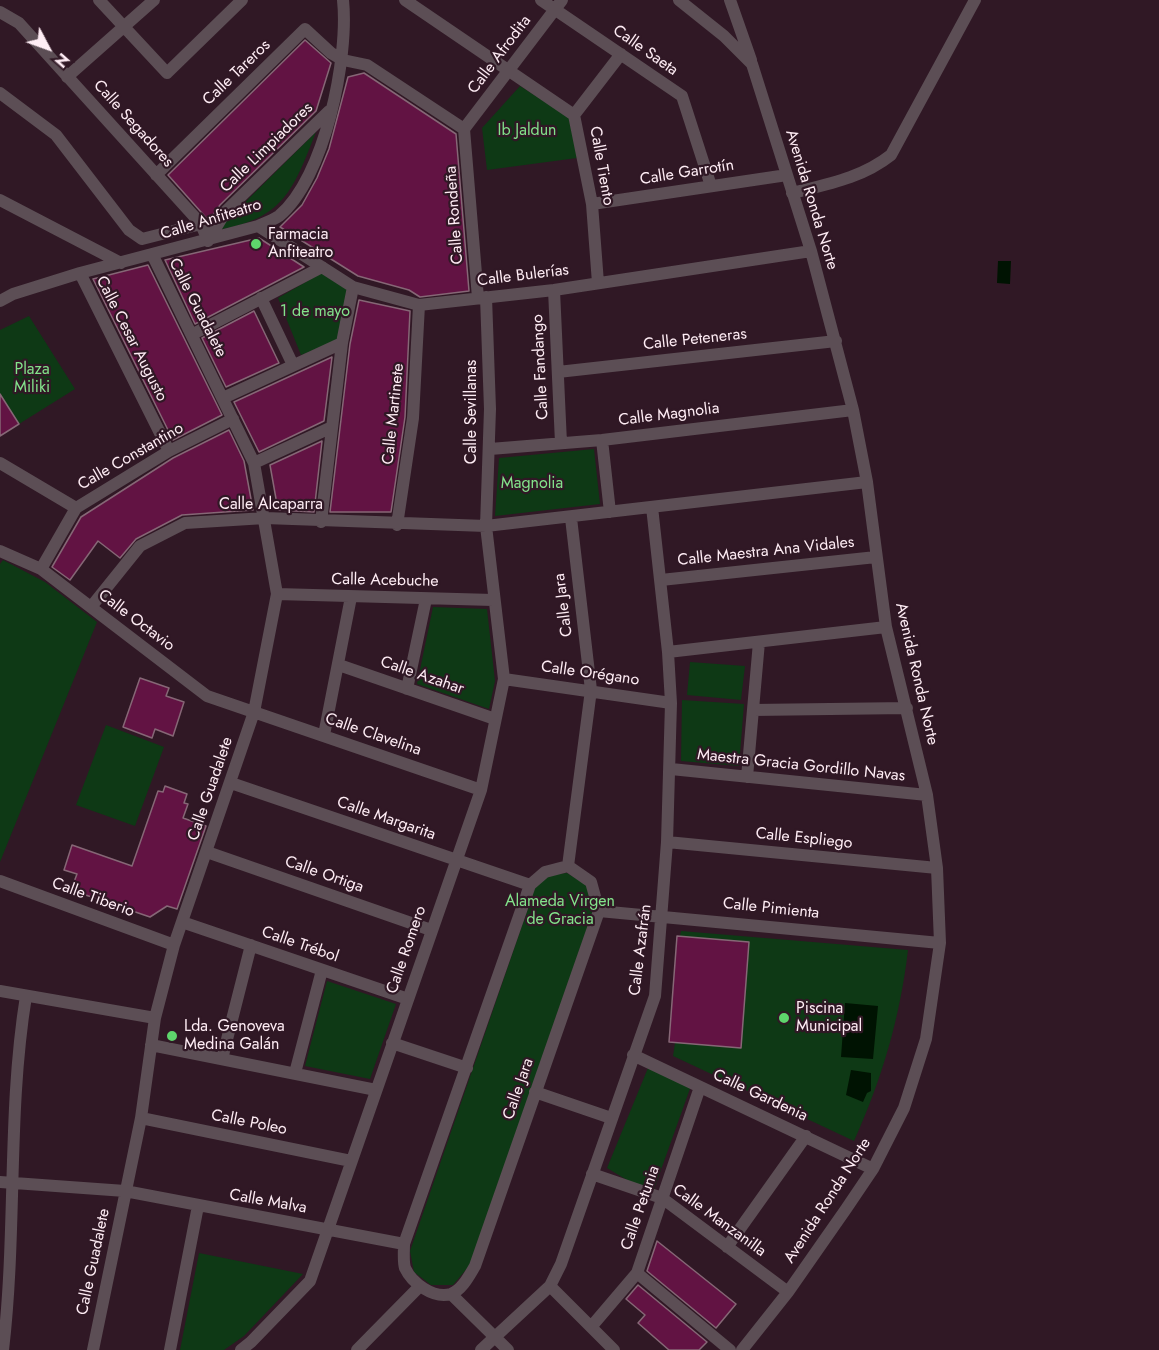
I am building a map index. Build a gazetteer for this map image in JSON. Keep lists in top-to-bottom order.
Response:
{
  "streets": {
    "street": [
      "Calle Saeta",
      "Calle Afrodita",
      "Calle Tareros",
      "Calle Segadores",
      "Calle Limpiadores",
      "Calle Tiento",
      "Calle Garrotín",
      "Avenida Ronda Norte",
      "Calle Rondeña",
      "Calle Anfiteatro",
      "Calle Bulerías",
      "Calle Guadalete",
      "Calle Cesar Augusto",
      "Calle Peteneras",
      "Calle Fandango",
      "Calle Sevillanas",
      "Calle Martinete",
      "Calle Magnolia",
      "Calle Constantino",
      "Calle Alcaparra",
      "Calle Maestra Ana Vidales",
      "Calle Acebuche",
      "Calle Jara",
      "Calle Octavio",
      "Calle Orégano",
      "Calle Azahar",
      "Calle Clavelina",
      "Maestra Gracia Gordillo Navas",
      "Calle Margarita",
      "Calle Espliego",
      "Calle Ortiga",
      "Calle Tiberio",
      "Calle Pimienta",
      "Calle Trébol",
      "Calle Romero",
      "Calle Azafrán",
      "Calle Gardenia",
      "Calle Poleo",
      "Calle Malva",
      "Calle Petunia",
      "Calle Manzanilla"
    ]
  },
  "crossings": [
    ["Calle Saeta", "Calle Afrodita"],
    ["Calle Saeta", "Calle Garrotín"],
    ["Calle Afrodita", "Calle Tiento"],
    ["Calle Afrodita", "Calle Rondeña"],
    ["Calle Tareros", "Calle Segadores"],
    ["Calle Tareros", "Calle Anfiteatro"],
    ["Calle Segadores", "Calle Limpiadores"],
    ["Calle Segadores", "Calle Anfiteatro"],
    ["Calle Limpiadores", "Calle Anfiteatro"],
    ["Calle Tiento", "Calle Garrotín"],
    ["Calle Tiento", "Calle Bulerías"],
    ["Calle Garrotín", "Avenida Ronda Norte"],
    ["Avenida Ronda Norte", "Calle Bulerías"],
    ["Avenida Ronda Norte", "Calle Peteneras"],
    ["Avenida Ronda Norte", "Calle Magnolia"],
    ["Avenida Ronda Norte", "Calle Alcaparra"],
    ["Avenida Ronda Norte", "Calle Maestra Ana Vidales"],
    ["Avenida Ronda Norte", "Maestra Gracia Gordillo Navas"],
    ["Avenida Ronda Norte", "Calle Espliego"],
    ["Avenida Ronda Norte", "Calle Pimienta"],
    ["Avenida Ronda Norte", "Calle Gardenia"],
    ["Avenida Ronda Norte", "Calle Manzanilla"],
    ["Calle Rondeña", "Calle Bulerías"],
    ["Calle Rondeña", "Calle Sevillanas"],
    ["Calle Anfiteatro", "Calle Bulerías"],
    ["Calle Anfiteatro", "Calle Guadalete"],
    ["Calle Anfiteatro", "Calle Cesar Augusto"],
    ["Calle Bulerías", "Calle Fandango"],
    ["Calle Bulerías", "Calle Sevillanas"],
    ["Calle Bulerías", "Calle Martinete"],
    ["Calle Guadalete", "Calle Constantino"],
    ["Calle Guadalete", "Calle Alcaparra"],
    ["Calle Guadalete", "Calle Acebuche"],
    ["Calle Guadalete", "Calle Octavio"],
    ["Calle Guadalete", "Calle Clavelina"],
    ["Calle Guadalete", "Calle Margarita"],
    ["Calle Guadalete", "Calle Ortiga"],
    ["Calle Guadalete", "Calle Tiberio"],
    ["Calle Guadalete", "Calle Trébol"],
    ["Calle Guadalete", "Calle Poleo"],
    ["Calle Guadalete", "Calle Malva"],
    ["Calle Cesar Augusto", "Calle Constantino"],
    ["Calle Peteneras", "Calle Fandango"],
    ["Calle Fandango", "Calle Magnolia"],
    ["Calle Sevillanas", "Calle Magnolia"],
    ["Calle Sevillanas", "Calle Alcaparra"],
    ["Calle Sevillanas", "Calle Romero"],
    ["Calle Martinete", "Calle Alcaparra"],
    ["Calle Constantino", "Calle Octavio"],
    ["Calle Alcaparra", "Calle Jara"],
    ["Calle Alcaparra", "Calle Octavio"],
    ["Calle Alcaparra", "Calle Romero"],
    ["Calle Alcaparra", "Calle Azafrán"],
    ["Calle Maestra Ana Vidales", "Calle Azafrán"],
    ["Calle Acebuche", "Calle Romero"],
    ["Calle Jara", "Calle Orégano"],
    ["Calle Jara", "Calle Pimienta"],
    ["Calle Octavio", "Calle Clavelina"],
    ["Calle Orégano", "Calle Romero"],
    ["Calle Orégano", "Calle Azafrán"],
    ["Calle Azahar", "Calle Romero"],
    ["Calle Clavelina", "Calle Romero"],
    ["Maestra Gracia Gordillo Navas", "Calle Azafrán"],
    ["Calle Margarita", "Calle Romero"],
    ["Calle Espliego", "Calle Azafrán"],
    ["Calle Ortiga", "Calle Romero"],
    ["Calle Pimienta", "Calle Azafrán"],
    ["Calle Trébol", "Calle Romero"],
    ["Calle Romero", "Calle Poleo"],
    ["Calle Romero", "Calle Malva"],
    ["Calle Azafrán", "Calle Gardenia"],
    ["Calle Azafrán", "Calle Manzanilla"],
    ["Calle Gardenia", "Calle Petunia"],
    ["Calle Petunia", "Calle Manzanilla"]
  ],
  "parks": [
    "Ib Jaldun",
    "1 de mayo",
    "Plaza Miliki",
    "Magnolia",
    "Alameda Virgen de Gracia"
  ],
  "places": ["Farmacia Anfiteatro", "Piscina Municipal", "Lda. Genoveva Medina Galán"],
  "north": "bottom right"
}
